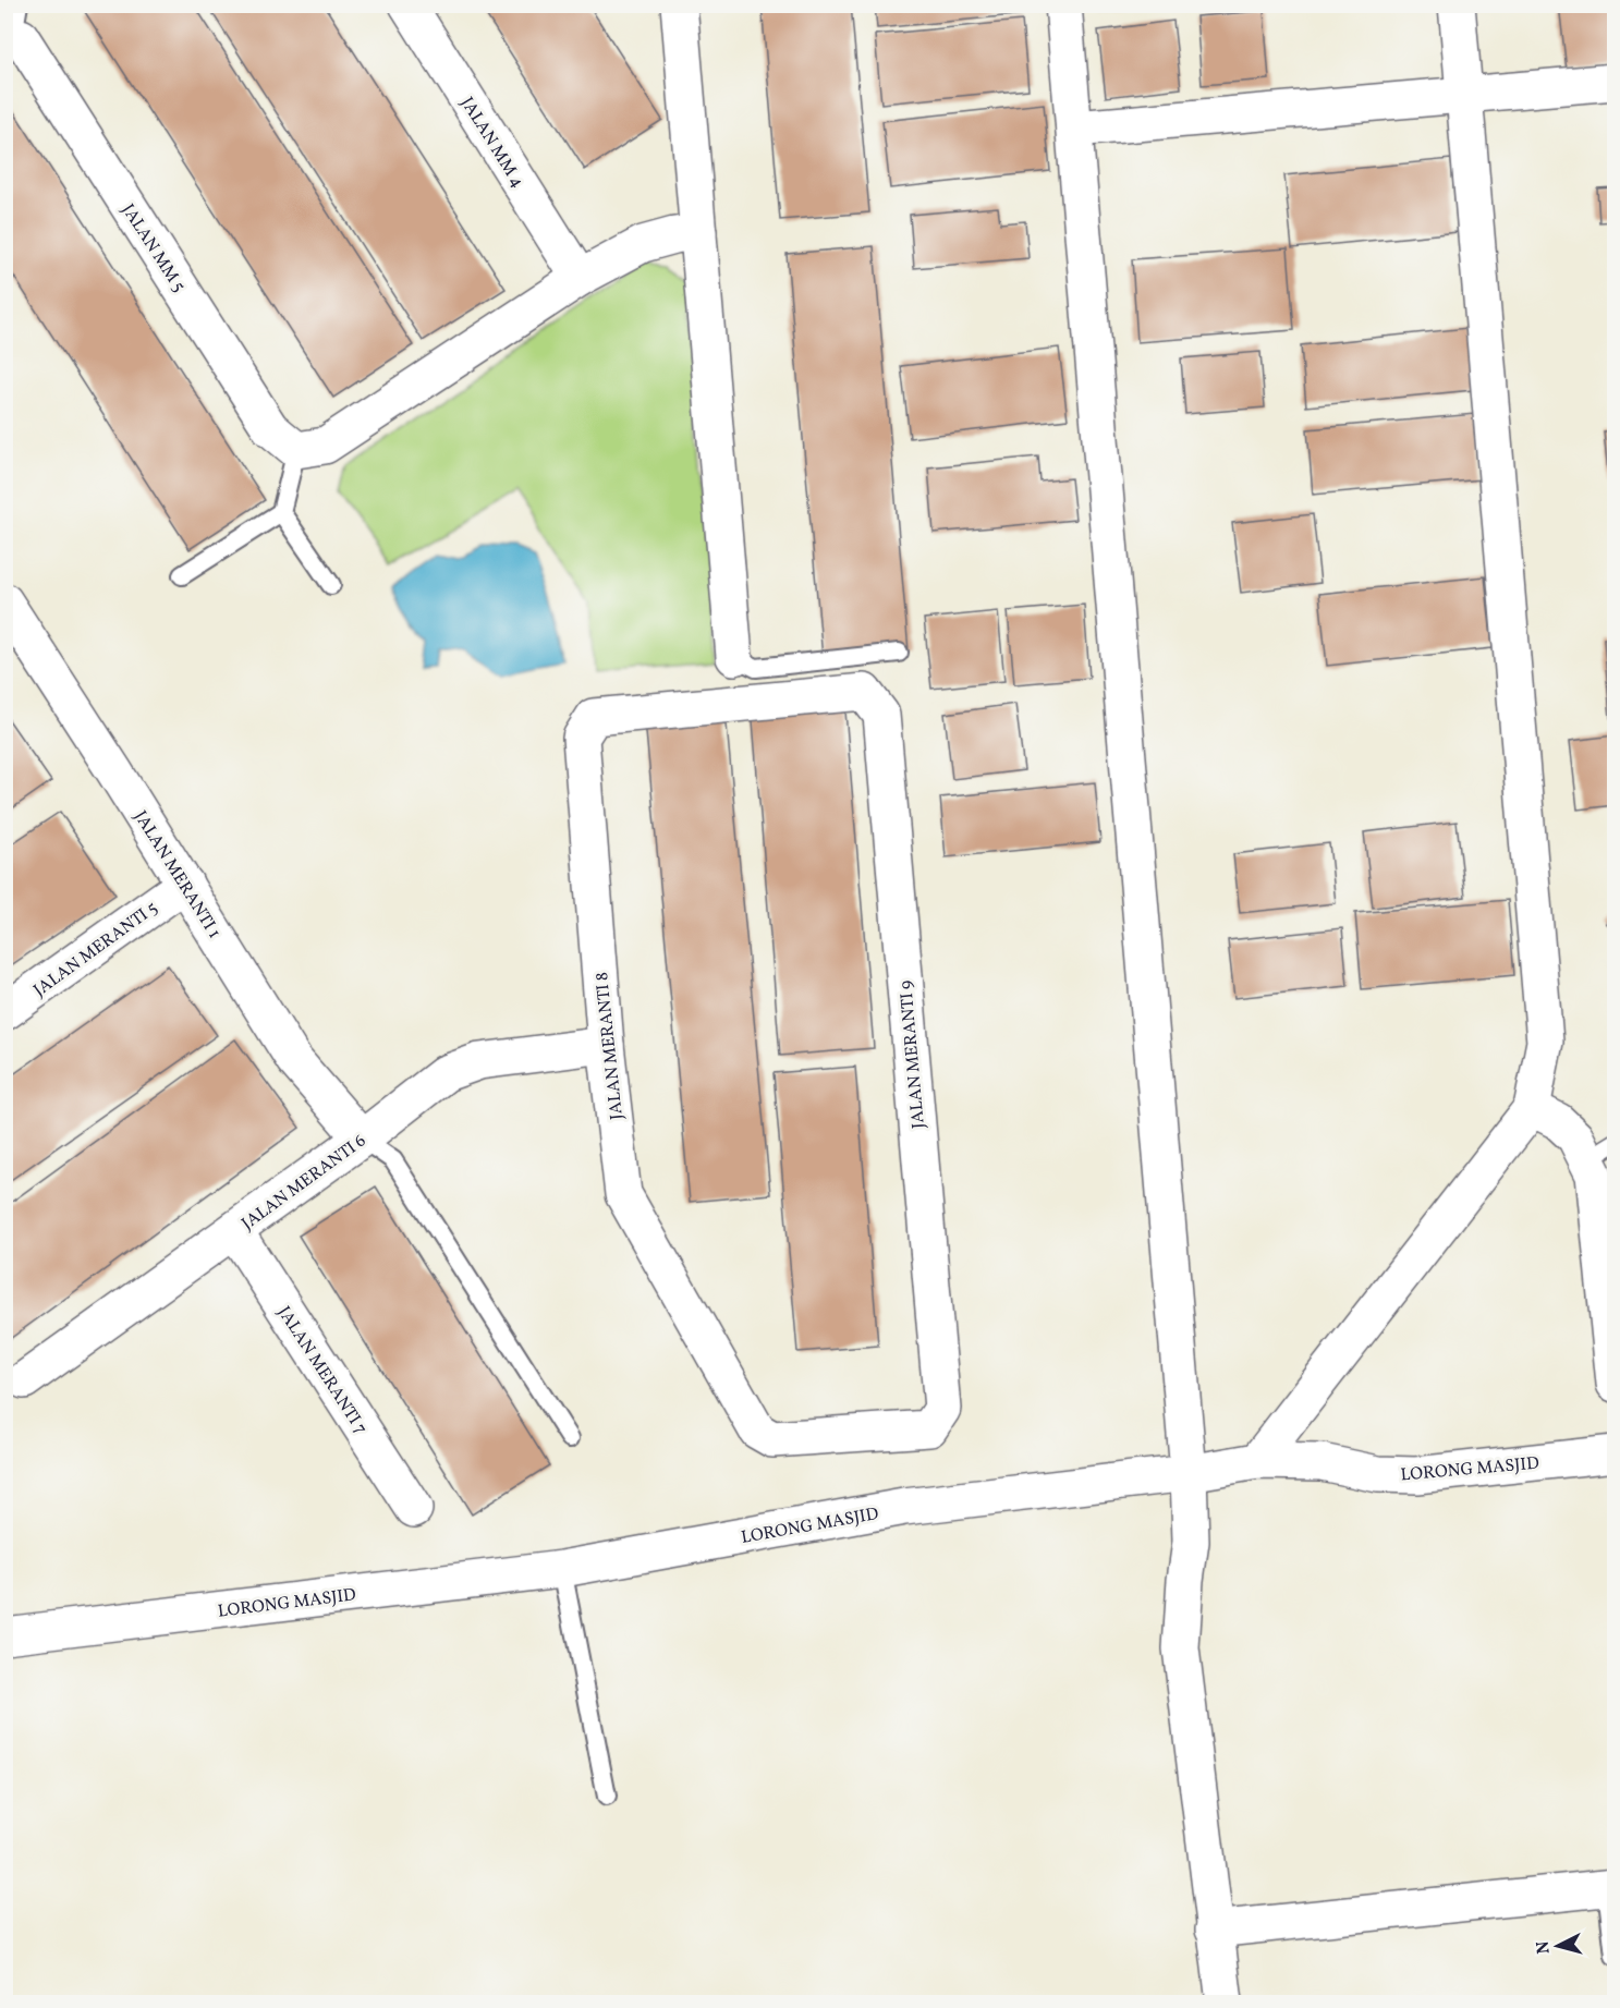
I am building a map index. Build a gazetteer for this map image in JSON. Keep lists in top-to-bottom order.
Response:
{
  "streets": {
    "street": [
      "JALAN MM 4",
      "JALAN MM 5",
      "JALAN MERANTI 1",
      "JALAN MERANTI 5",
      "JALAN MERANTI 8",
      "JALAN MERANTI 9",
      "JALAN MERANTI 6",
      "JALAN MERANTI 7",
      "LORONG MASJID"
    ]
  },
  "crossings": [
    ["JALAN MERANTI 1", "JALAN MERANTI 5"],
    ["JALAN MERANTI 1", "JALAN MERANTI 6"],
    ["JALAN MERANTI 8", "JALAN MERANTI 9"],
    ["JALAN MERANTI 8", "JALAN MERANTI 6"],
    ["JALAN MERANTI 6", "JALAN MERANTI 7"]
  ],
  "north": "left"
}
